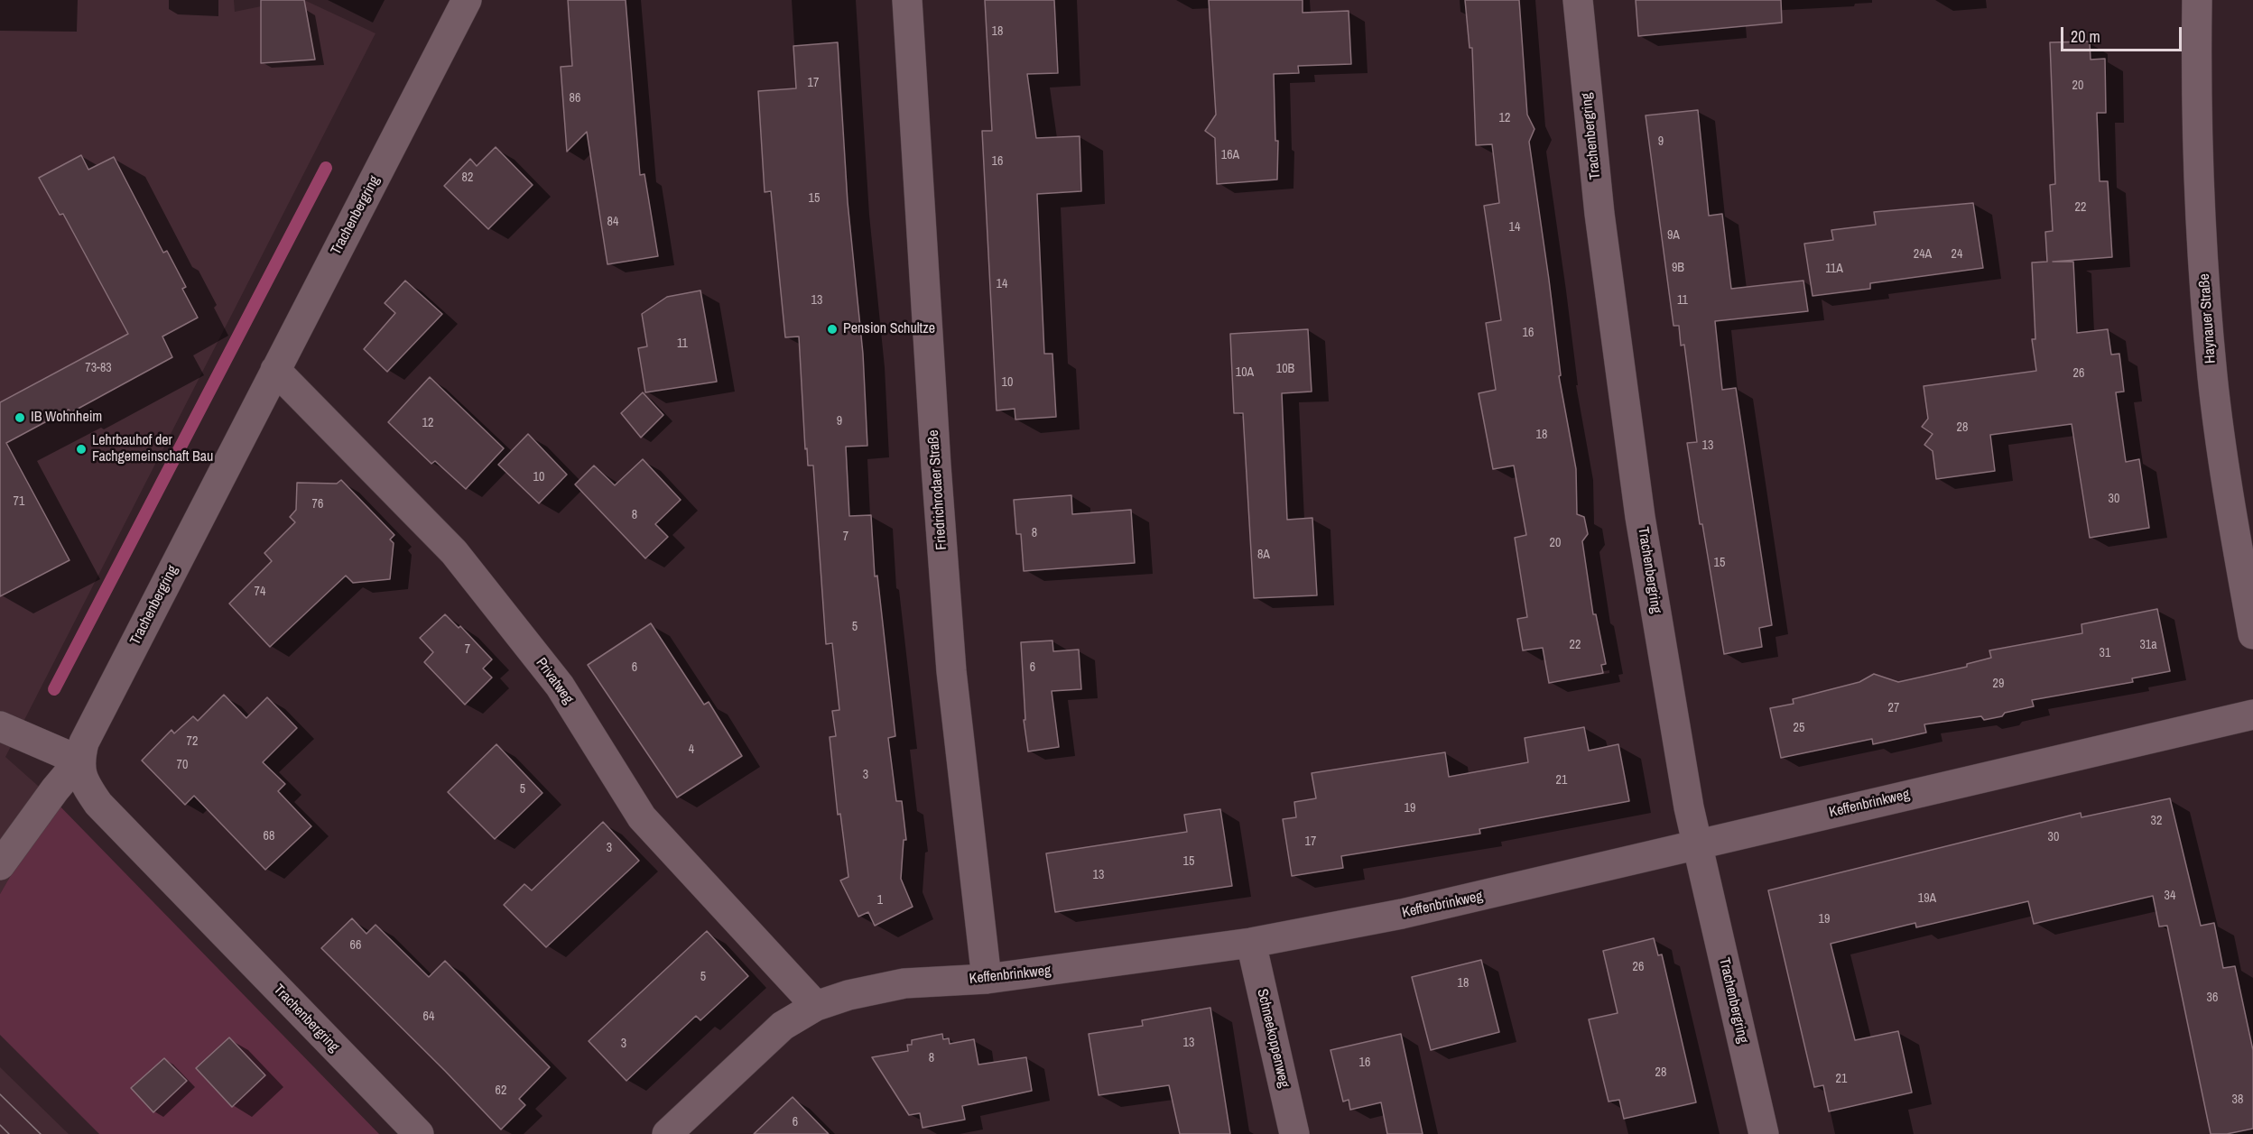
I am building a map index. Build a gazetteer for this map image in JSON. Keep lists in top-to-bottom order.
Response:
{
  "streets": {
    "street": [
      "Trachenbergring",
      "Haynauer Straße",
      "Friedrichrodaer Straße",
      "Privatweg",
      "Keffenbrinkweg",
      "Schneekoppenweg"
    ]
  },
  "crossings": [
    ["Trachenbergring", "Privatweg"],
    ["Trachenbergring", "Keffenbrinkweg"],
    ["Friedrichrodaer Straße", "Keffenbrinkweg"],
    ["Privatweg", "Keffenbrinkweg"],
    ["Keffenbrinkweg", "Schneekoppenweg"]
  ],
  "places": ["Pension Schultze", "IB Wohnheim", "Lehrbauhof der Fachgemeinschaft Bau"],
  "house_numbers": [
    "18",
    "17",
    "20",
    "86",
    "12",
    "9",
    "16A",
    "16",
    "82",
    "15",
    "22",
    "84",
    "14",
    "9A",
    "24A",
    "24",
    "9B",
    "11A",
    "14",
    "13",
    "11",
    "16",
    "11",
    "73-83",
    "10B",
    "10A",
    "26",
    "10",
    "9",
    "12",
    "28",
    "18",
    "13",
    "10",
    "30",
    "71",
    "76",
    "8",
    "8",
    "7",
    "20",
    "8A",
    "15",
    "74",
    "5",
    "22",
    "31a",
    "7",
    "31",
    "6",
    "6",
    "29",
    "27",
    "25",
    "72",
    "4",
    "70",
    "3",
    "21",
    "5",
    "19",
    "32",
    "68",
    "30",
    "17",
    "3",
    "15",
    "13",
    "34",
    "19A",
    "1",
    "19",
    "66",
    "26",
    "5",
    "18",
    "36",
    "64",
    "13",
    "3",
    "8",
    "16",
    "28",
    "21",
    "62",
    "38",
    "6"
  ],
  "scale_bar": "20 m"
}
